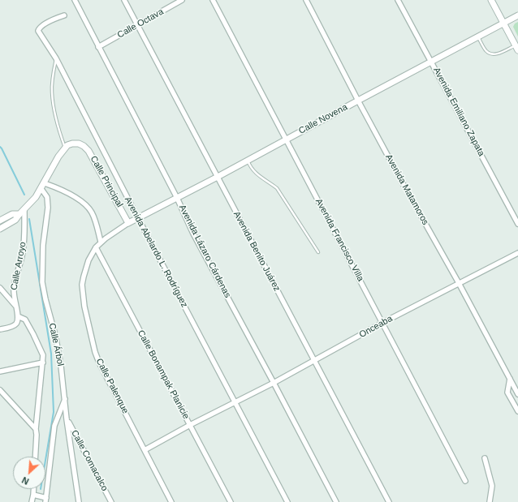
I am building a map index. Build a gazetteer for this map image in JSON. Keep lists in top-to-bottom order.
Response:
{
  "streets": {
    "street": [
      "Calle Octava",
      "Avenida Emiliano Zapata",
      "Calle Novena",
      "Calle Principal",
      "Avenida Matamoros",
      "Avenida Francisco Villa",
      "Avenida Lázaro Cárdenas",
      "Avenida Benito Juárez",
      "Avenida Abelardo L. Rodríguez",
      "Calle Arroyo",
      "Onceaba",
      "Calle Árbol",
      "Calle Bonampak Planicie",
      "Calle Palenque",
      "Calle Comacalco"
    ]
  },
  "crossings": [
    ["Calle Octava", "Avenida Lázaro Cárdenas"],
    ["Calle Octava", "Avenida Benito Juárez"],
    ["Avenida Emiliano Zapata", "Calle Novena"],
    ["Calle Novena", "Calle Principal"],
    ["Calle Novena", "Avenida Matamoros"],
    ["Calle Novena", "Avenida Francisco Villa"],
    ["Calle Novena", "Avenida Lázaro Cárdenas"],
    ["Calle Novena", "Avenida Benito Juárez"],
    ["Calle Novena", "Avenida Abelardo L. Rodríguez"],
    ["Calle Novena", "Calle Palenque"],
    ["Calle Principal", "Calle Palenque"],
    ["Avenida Matamoros", "Onceaba"],
    ["Avenida Francisco Villa", "Onceaba"],
    ["Avenida Lázaro Cárdenas", "Onceaba"],
    ["Avenida Benito Juárez", "Onceaba"],
    ["Avenida Abelardo L. Rodríguez", "Onceaba"],
    ["Onceaba", "Calle Bonampak Planicie"],
    ["Onceaba", "Calle Palenque"],
    ["Calle Árbol", "Calle Comacalco"],
    ["Calle Bonampak Planicie", "Calle Palenque"]
  ],
  "north": "bottom left"
}
